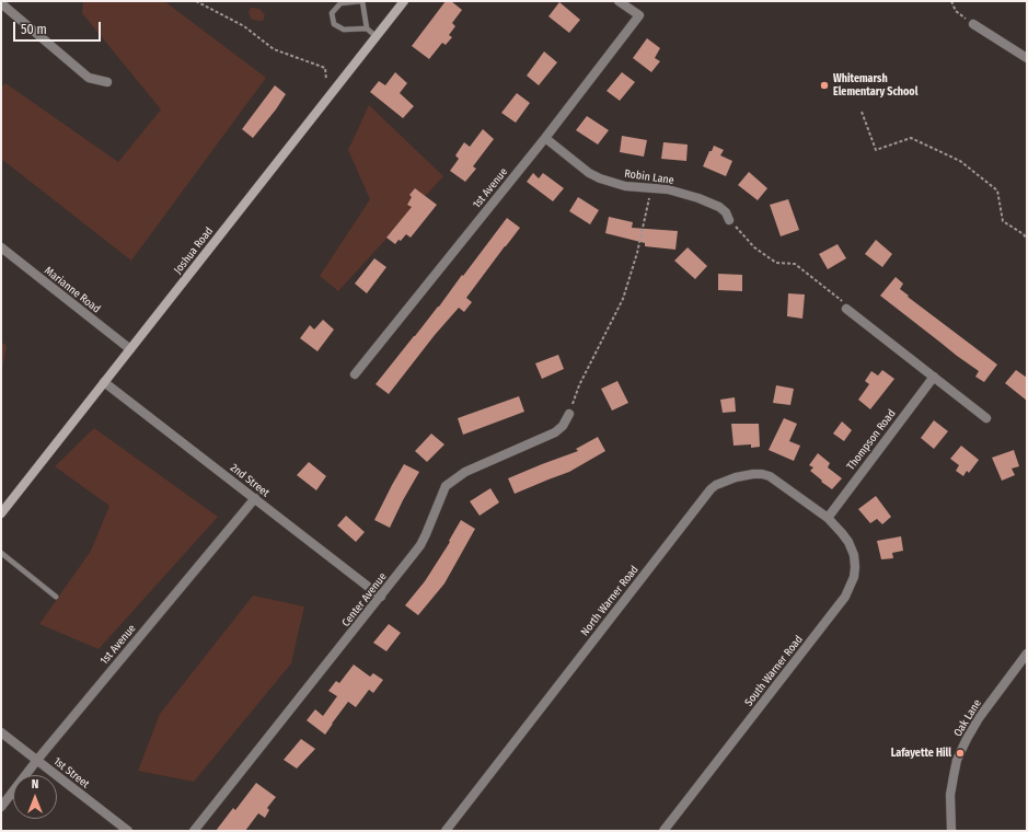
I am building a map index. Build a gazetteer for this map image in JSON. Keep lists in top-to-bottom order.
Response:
{
  "streets": {
    "main road": ["Joshua Road"],
    "street": [
      "Robin Lane",
      "1st Avenue",
      "Marianne Road",
      "Thompson Road",
      "2nd Street",
      "Center Avenue",
      "North Warner Road",
      "South Warner Road",
      "Oak Lane",
      "1st Street"
    ]
  },
  "crossings": [
    ["Robin Lane", "1st Avenue"],
    ["1st Avenue", "2nd Street"],
    ["1st Avenue", "1st Street"],
    ["Joshua Road", "Marianne Road"],
    ["Joshua Road", "2nd Street"],
    ["Thompson Road", "North Warner Road"],
    ["Thompson Road", "South Warner Road"],
    ["2nd Street", "Center Avenue"],
    ["North Warner Road", "South Warner Road"]
  ],
  "places": ["Whitemarsh Elementary School", "Lafayette Hill"],
  "scale_bar": "50 m",
  "north": "top"
}
